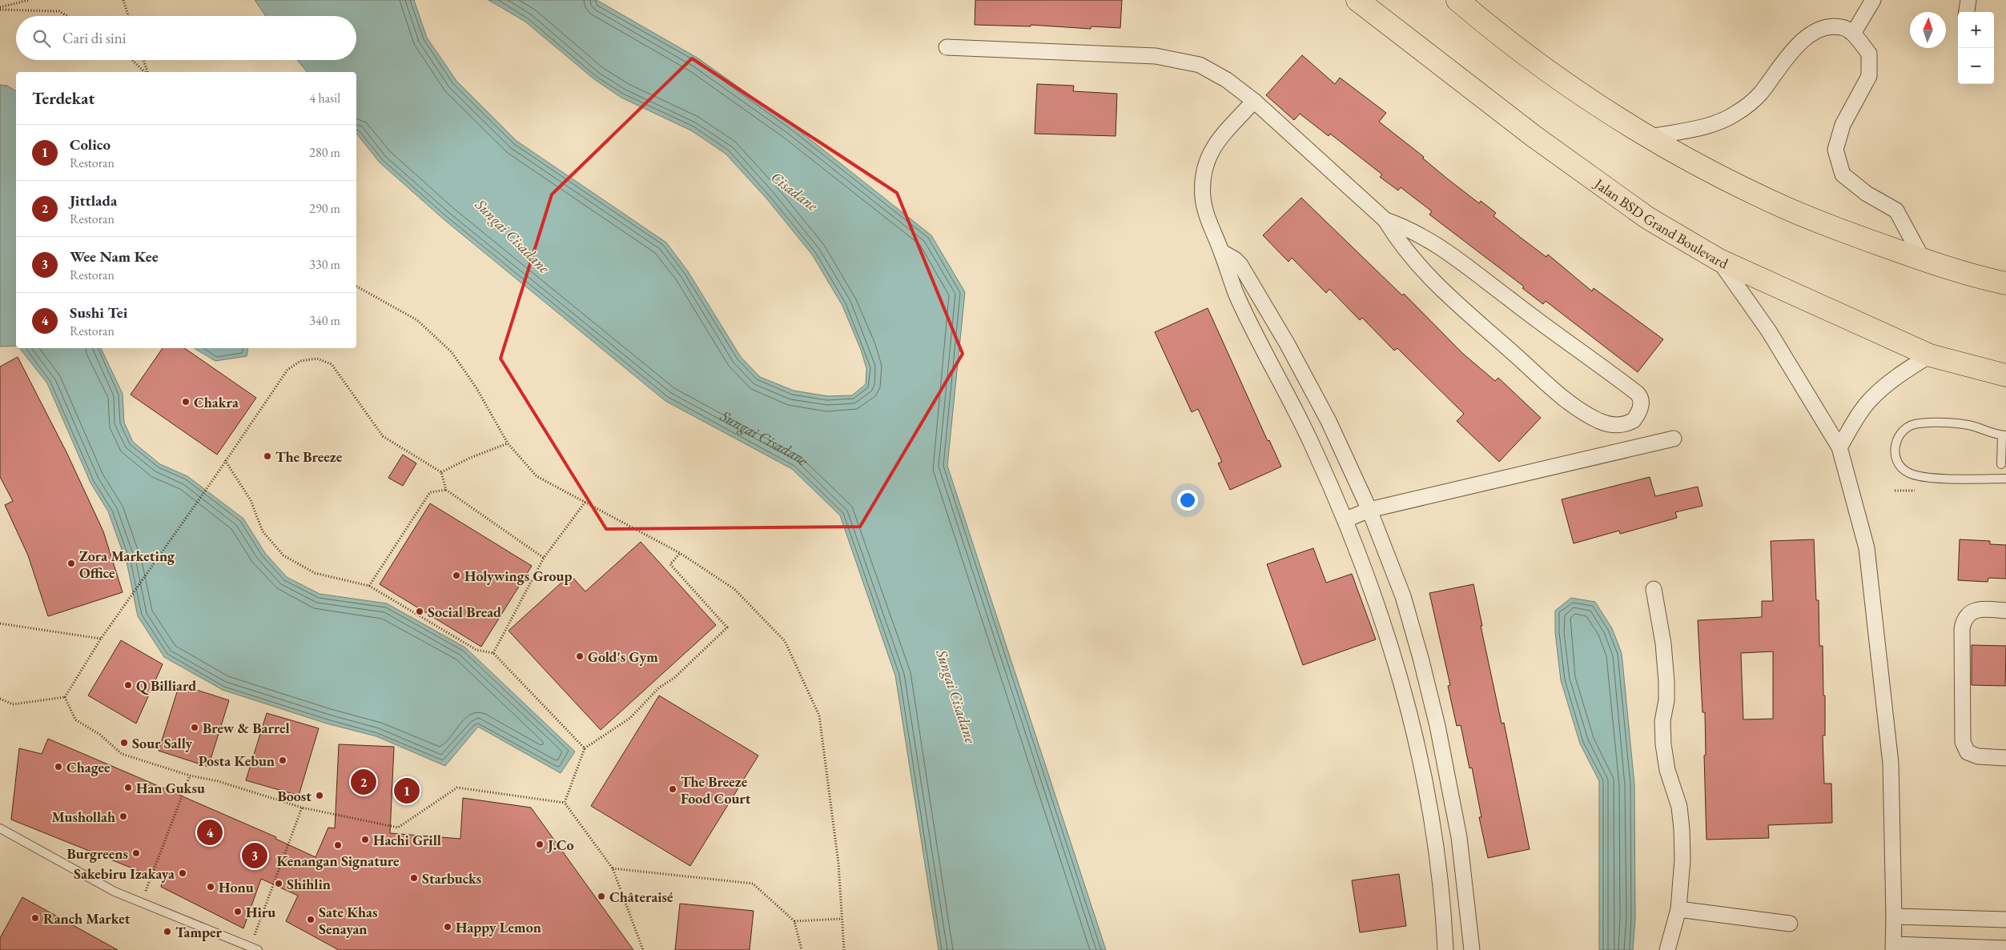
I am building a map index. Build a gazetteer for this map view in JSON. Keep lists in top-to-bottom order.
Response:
{
  "streets": {
    "main road": ["Jalan BSD Grand Boulevard"]
  },
  "water": ["Cisadane", "Sungai Cisadane"],
  "places": [
    "Chakra",
    "The Breeze",
    "Zora Marketing Office",
    "Holywings Group",
    "Social Bread",
    "Gold's Gym",
    "Q Billiard",
    "Brew & Barrel",
    "Sour Sally",
    "Posta Kebun",
    "Chagee",
    "Han Guksu",
    "The Breeze Food Court",
    "Boost",
    "Mushollah",
    "Hachi Grill",
    "J.Co",
    "Kenangan Signature",
    "Burgreens",
    "Sakebiru Izakaya",
    "Starbucks",
    "Shihlin",
    "Honu",
    "Châteraisé",
    "Hiru",
    "Ranch Market",
    "Sate Khas Senayan",
    "Happy Lemon",
    "Tamper"
  ],
  "north": "top",
  "page": {
    "map_buttons": ["+", "−"],
    "search": "Cari di sini",
    "heading": ["Terdekat", "4 hasil"],
    "list": [
      {
        "mark": "1",
        "name": "Colico",
        "note": "Restoran",
        "value": "280 m"
      },
      {
        "mark": "2",
        "name": "Jittlada",
        "note": "Restoran",
        "value": "290 m"
      },
      {
        "mark": "3",
        "name": "Wee Nam Kee",
        "note": "Restoran",
        "value": "330 m"
      },
      {
        "mark": "4",
        "name": "Sushi Tei",
        "note": "Restoran",
        "value": "340 m"
      }
    ],
    "pins": [
      "2",
      "1",
      "4",
      "3"
    ]
  }
}
